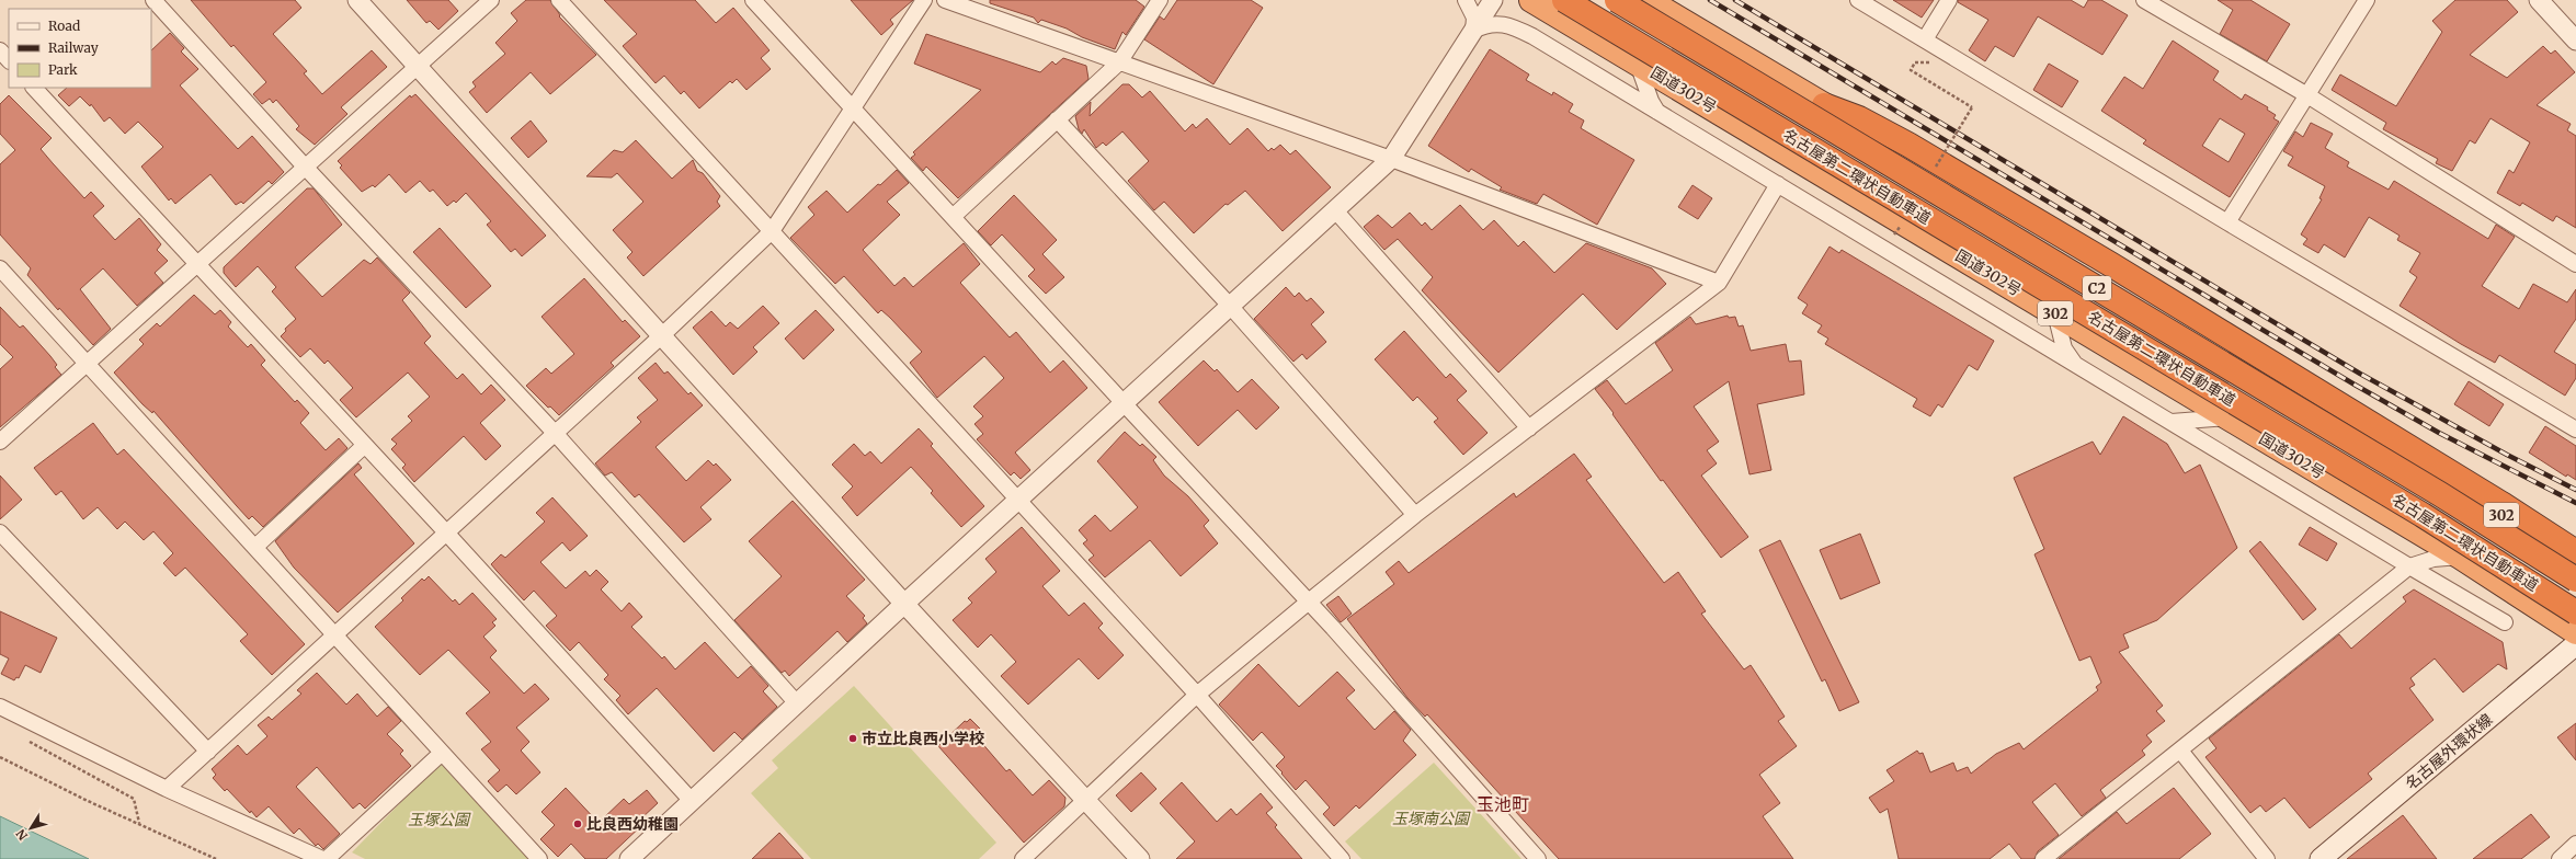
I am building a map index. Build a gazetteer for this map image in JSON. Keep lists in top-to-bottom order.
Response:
{
  "streets": {
    "highway": [
      "国道302号",
      "名古屋第二環状自動車道",
      "C2",
      "302"
    ],
    "main road": ["名古屋外環状線"]
  },
  "districts": ["玉池町"],
  "parks": ["玉塚南公園", "玉塚公園"],
  "places": ["市立比良西小学校", "比良西幼稚園"],
  "legend": ["Road", "Railway", "Park"],
  "north": "bottom left"
}
